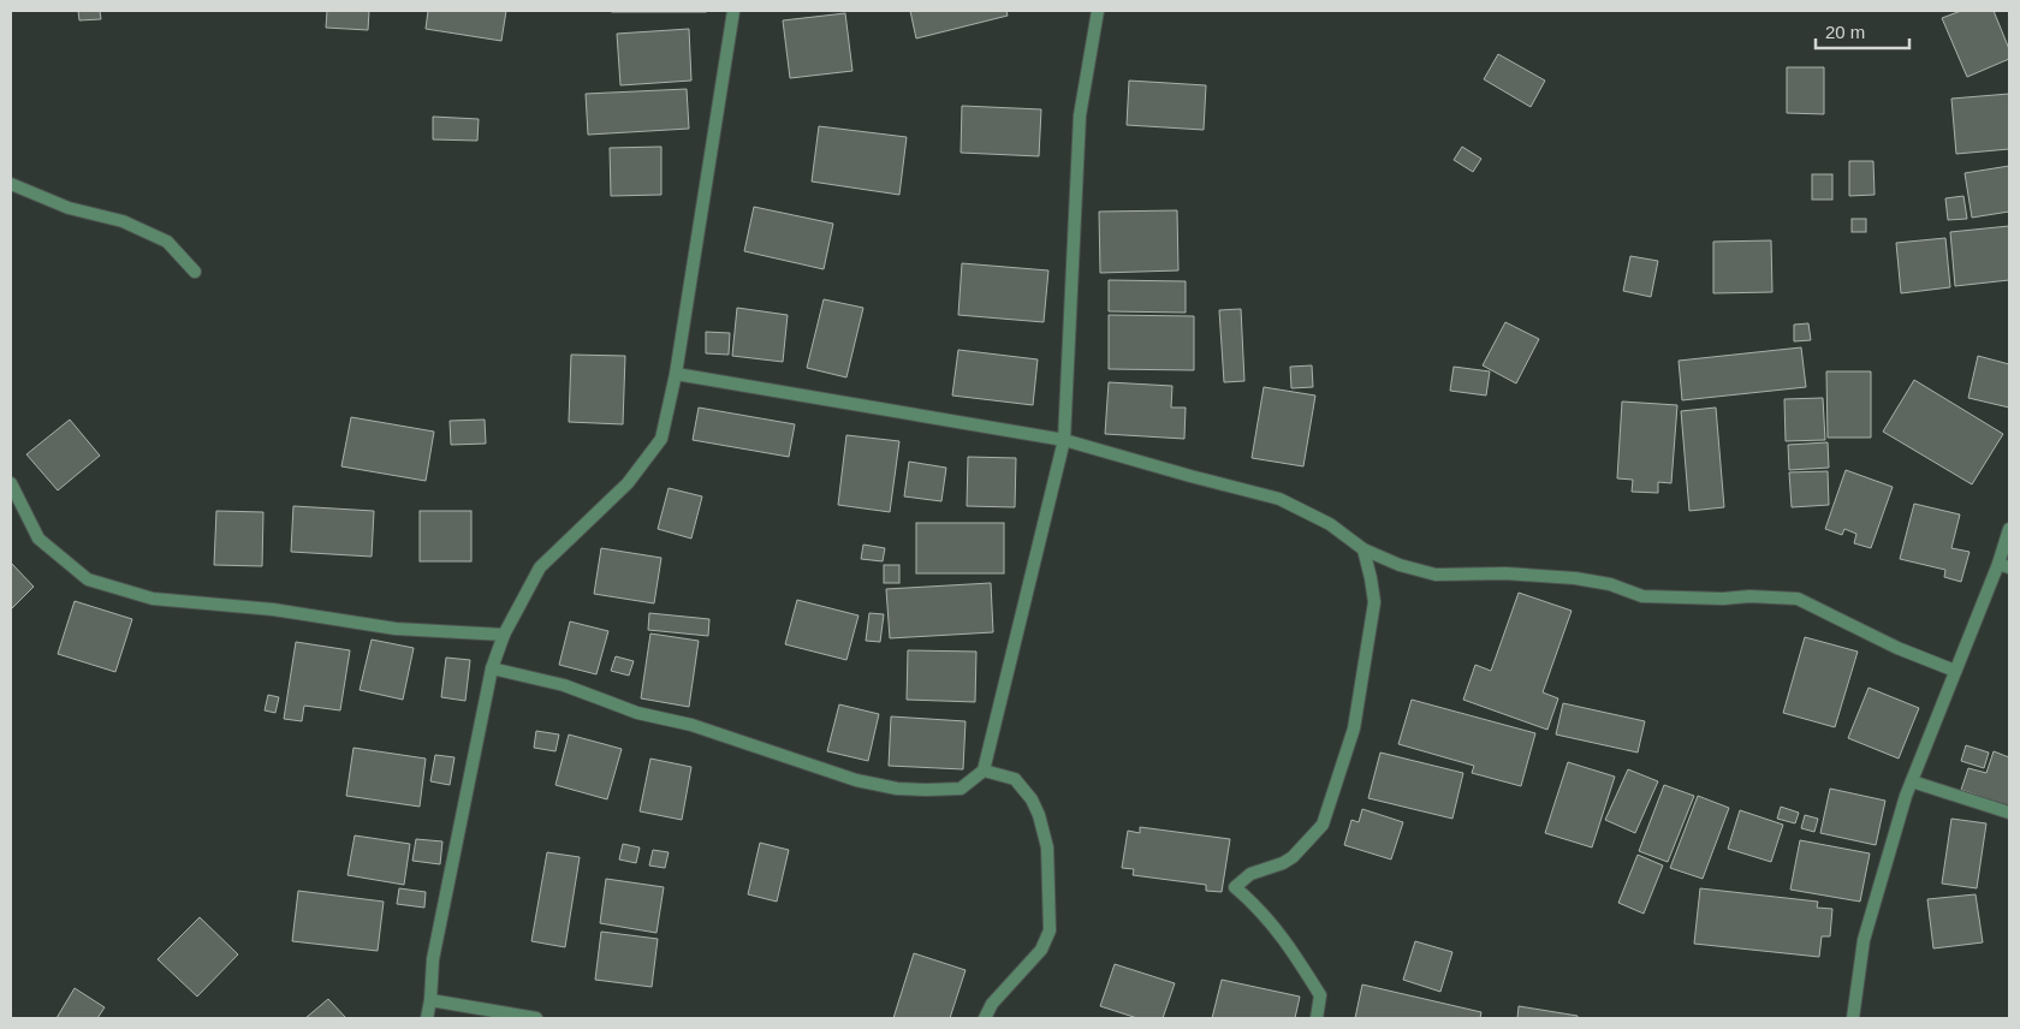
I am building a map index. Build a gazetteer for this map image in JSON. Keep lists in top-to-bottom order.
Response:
{
  "scale_bar": "20 m"
}
